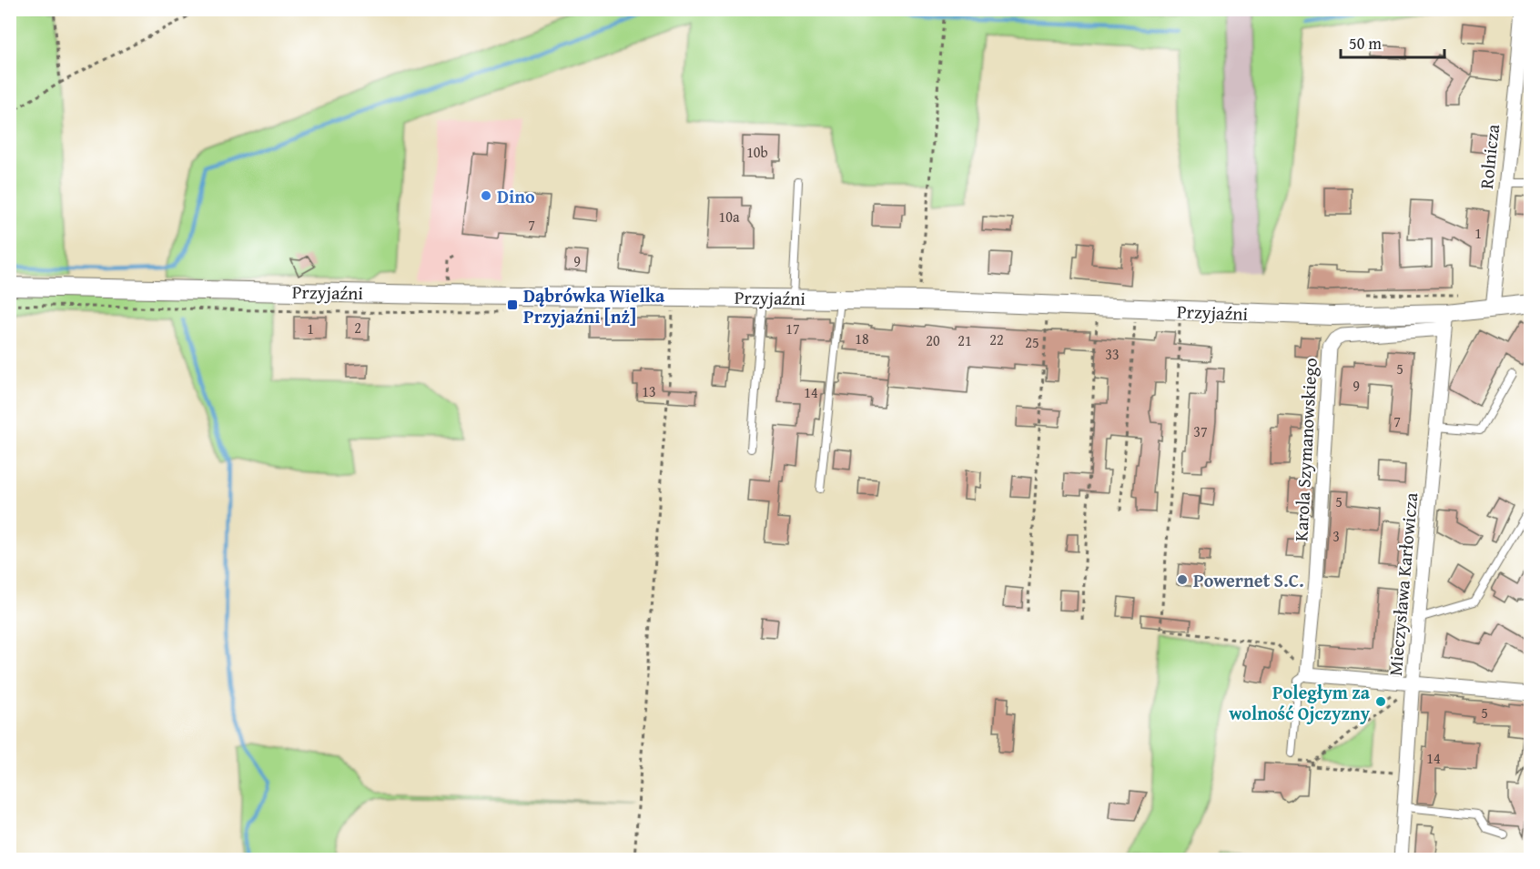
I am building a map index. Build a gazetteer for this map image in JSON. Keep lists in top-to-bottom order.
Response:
{
  "streets": {
    "street": [
      "Rolnicza",
      "Przyjaźni",
      "Karola Szymanowskiego",
      "Mieczysława Karłowicza"
    ]
  },
  "crossings": [
    ["Rolnicza", "Przyjaźni"],
    ["Przyjaźni", "Karola Szymanowskiego"],
    ["Przyjaźni", "Mieczysława Karłowicza"],
    ["Karola Szymanowskiego", "Mieczysława Karłowicza"]
  ],
  "places": {
    "other": ["Dino", "Powernet S.C.", "Poległym za wolność Ojczyzny"],
    "transit": ["Dąbrówka Wielka Przyjaźni [nż]"]
  },
  "house_numbers": [
    "10b",
    "10a",
    "7",
    "1",
    "9",
    "2",
    "1",
    "17",
    "18",
    "22",
    "20",
    "21",
    "25",
    "33",
    "5",
    "9",
    "13",
    "14",
    "7",
    "37",
    "5",
    "3",
    "5",
    "14"
  ],
  "scale_bar": "50 m"
}
